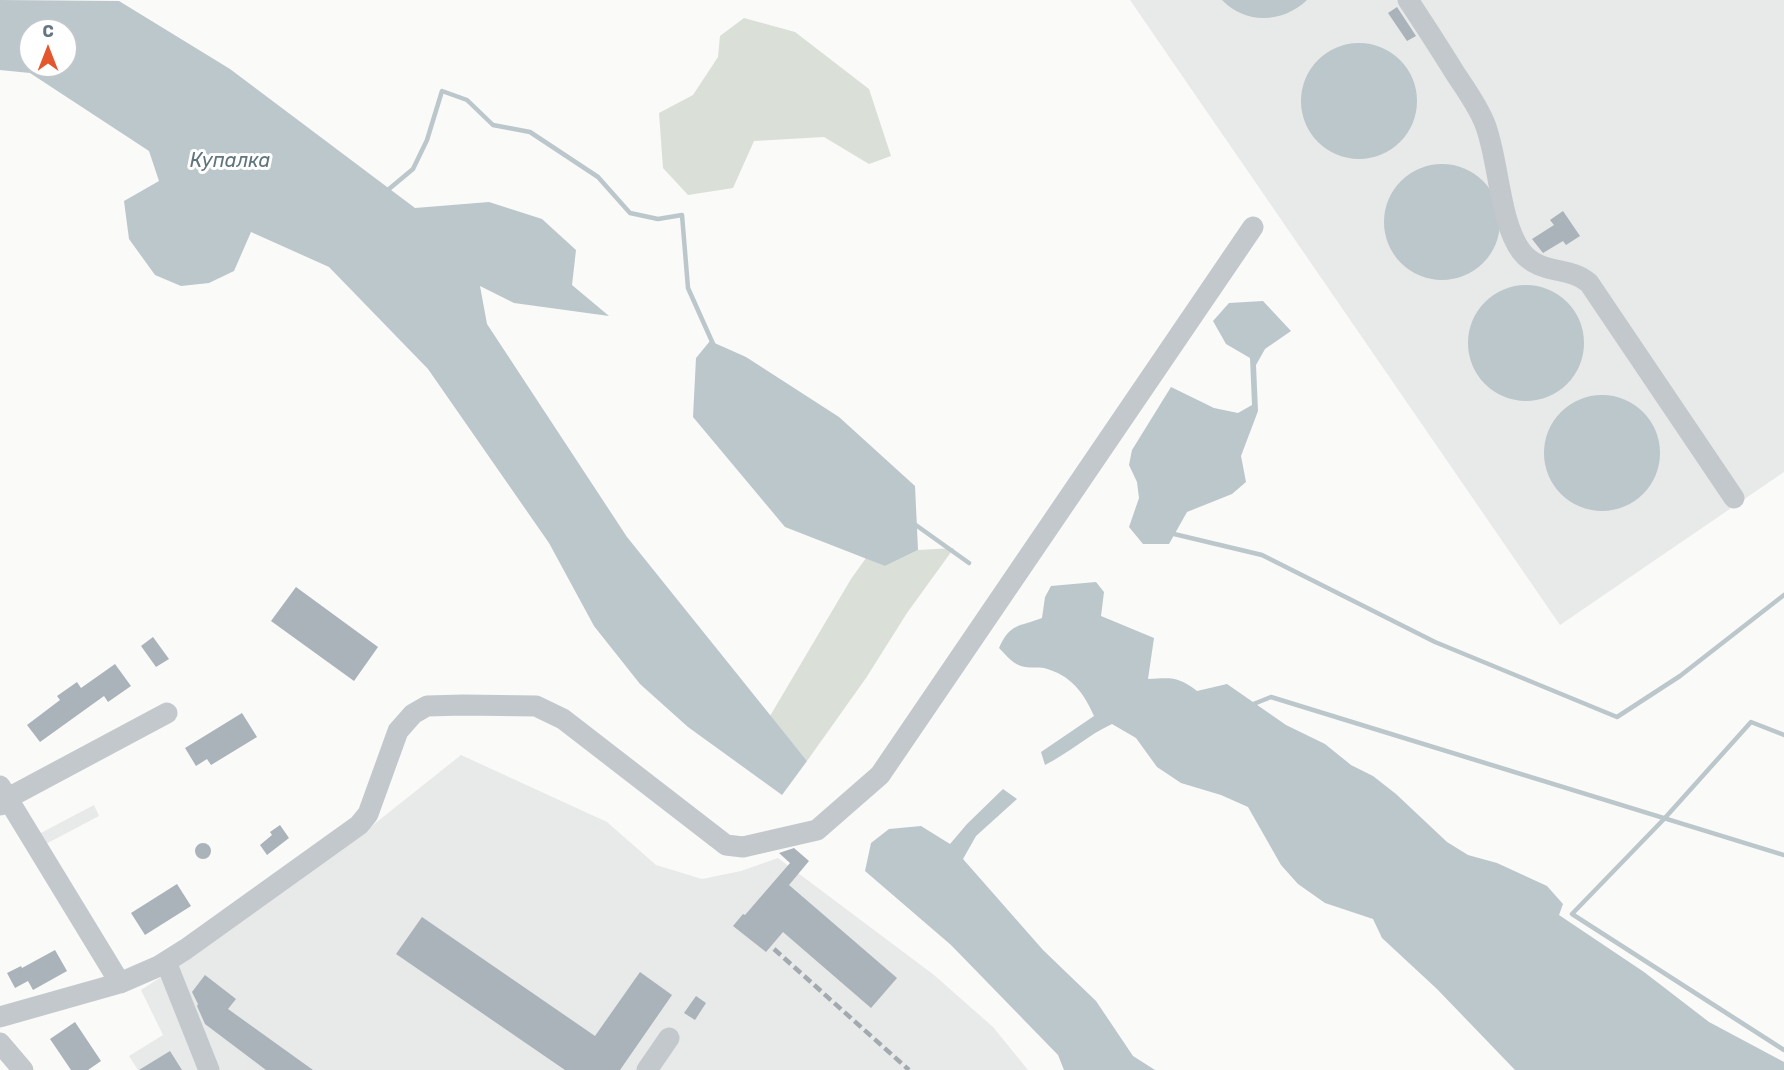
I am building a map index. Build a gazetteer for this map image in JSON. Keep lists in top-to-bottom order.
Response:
{
  "water": ["Купалка"],
  "north": "top"
}
